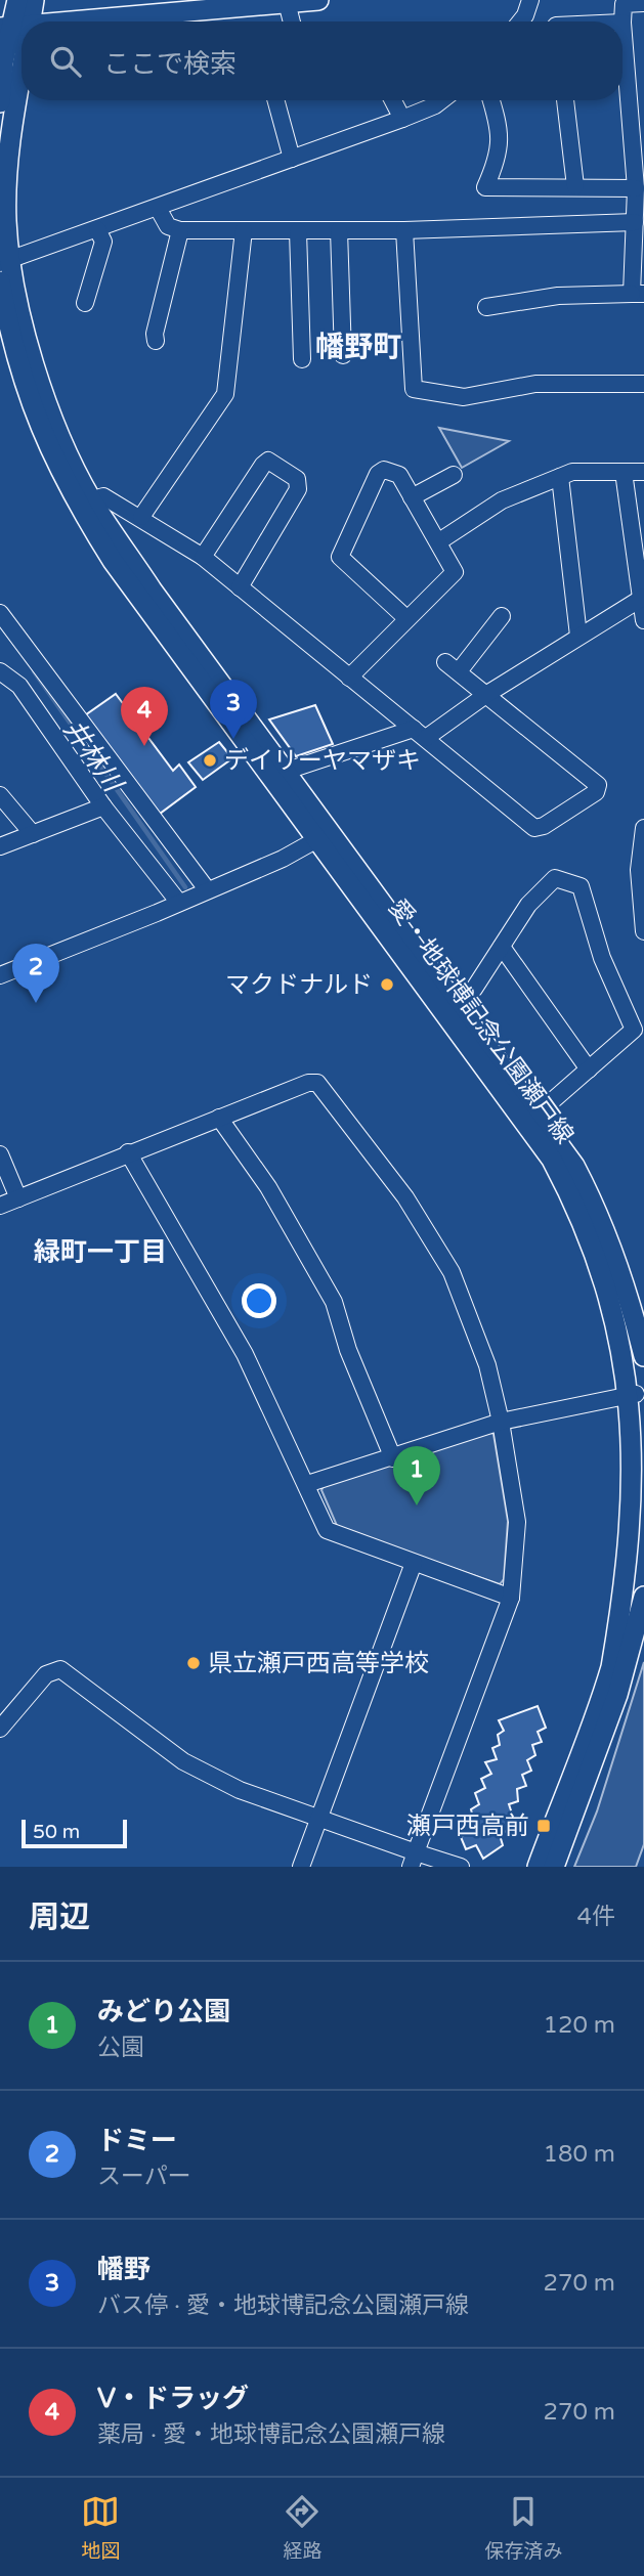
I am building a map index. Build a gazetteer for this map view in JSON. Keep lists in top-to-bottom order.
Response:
{
  "streets": {
    "main road": ["愛・地球博記念公園瀬戸線"]
  },
  "districts": ["幡野町", "緑町一丁目"],
  "water": ["井林川"],
  "places": {
    "other": ["デイリーヤマザキ", "マクドナルド", "県立瀬戸西高等学校"],
    "transit": ["瀬戸西高前"]
  },
  "scale_bar": "50 m",
  "page": {
    "search": "ここで検索",
    "pins": [
      "3",
      "4",
      "2",
      "1"
    ],
    "scale": "50 m",
    "heading": ["周辺", "4件"],
    "list": [
      {
        "mark": "1",
        "name": "みどり公園",
        "note": "公園",
        "value": "120 m"
      },
      {
        "mark": "2",
        "name": "ドミー",
        "note": "スーパー",
        "value": "180 m"
      },
      {
        "mark": "3",
        "name": "幡野",
        "note": "バス停 · 愛・地球博記念公園瀬戸線",
        "value": "270 m"
      },
      {
        "mark": "4",
        "name": "V・ドラッグ",
        "note": "薬局 · 愛・地球博記念公園瀬戸線",
        "value": "270 m"
      }
    ],
    "nav": ["地図", "経路", "保存済み"]
  }
}
